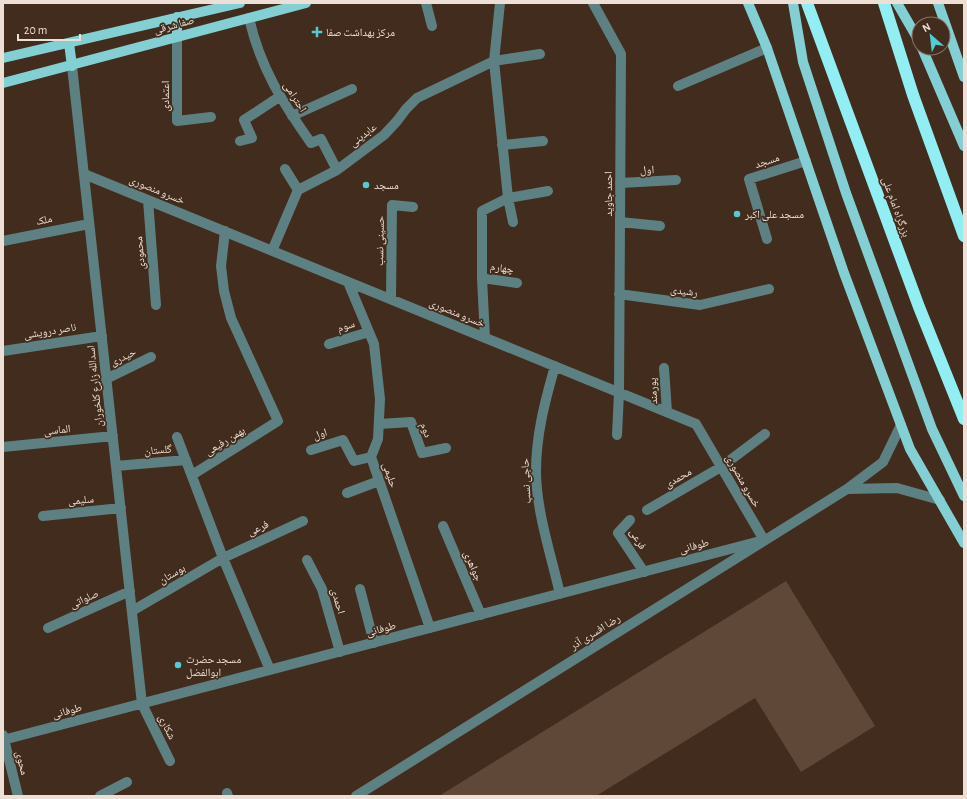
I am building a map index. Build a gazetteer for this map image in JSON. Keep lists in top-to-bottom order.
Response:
{
  "streets": {
    "highway": ["بزرگراه امام علی"],
    "main road": ["صفا شرقی"],
    "street": [
      "اعتمادی",
      "احترامی",
      "عابدینی",
      "مسجد",
      "اول",
      "خسرو منصوری",
      "احمد جاوید",
      "ملک",
      "حسینی نسب",
      "محمودی",
      "چهارم",
      "رشیدی",
      "سوم",
      "ناصر درویشی",
      "حیدری",
      "اسدالله زارع کلخوران",
      "پورمند",
      "الماسی",
      "دوم",
      "بهمن رفیعی",
      "گلستان",
      "حلیمی",
      "محمدی",
      "حاجی نسب",
      "سلیمی",
      "فرعی",
      "طوفانی",
      "جواهری",
      "بوستان",
      "صلواتی",
      "احمدی",
      "رضا افسری آذر",
      "شکاری",
      "محوی"
    ]
  },
  "crossings": [
    ["صفا شرقی", "اعتمادی"],
    ["صفا شرقی", "احترامی"],
    ["صفا شرقی", "اسدالله زارع کلخوران"],
    ["احترامی", "عابدینی"],
    ["اول", "احمد جاوید"],
    ["اول", "حلیمی"],
    ["خسرو منصوری", "احمد جاوید"],
    ["خسرو منصوری", "حسینی نسب"],
    ["خسرو منصوری", "محمودی"],
    ["خسرو منصوری", "اسدالله زارع کلخوران"],
    ["خسرو منصوری", "پورمند"],
    ["خسرو منصوری", "بهمن رفیعی"],
    ["خسرو منصوری", "حلیمی"],
    ["خسرو منصوری", "محمدی"],
    ["خسرو منصوری", "حاجی نسب"],
    ["خسرو منصوری", "طوفانی"],
    ["خسرو منصوری", "رضا افسری آذر"],
    ["احمد جاوید", "رشیدی"],
    ["ملک", "اسدالله زارع کلخوران"],
    ["سوم", "حلیمی"],
    ["ناصر درویشی", "اسدالله زارع کلخوران"],
    ["حیدری", "اسدالله زارع کلخوران"],
    ["اسدالله زارع کلخوران", "الماسی"],
    ["اسدالله زارع کلخوران", "گلستان"],
    ["اسدالله زارع کلخوران", "سلیمی"],
    ["اسدالله زارع کلخوران", "طوفانی"],
    ["اسدالله زارع کلخوران", "بوستان"],
    ["اسدالله زارع کلخوران", "صلواتی"],
    ["اسدالله زارع کلخوران", "شکاری"],
    ["دوم", "حلیمی"],
    ["بهمن رفیعی", "گلستان"],
    ["حلیمی", "طوفانی"],
    ["حاجی نسب", "طوفانی"],
    ["فرعی", "طوفانی"],
    ["فرعی", "بوستان"],
    ["طوفانی", "جواهری"],
    ["طوفانی", "احمدی"],
    ["طوفانی", "رضا افسری آذر"],
    ["طوفانی", "شکاری"],
    ["طوفانی", "محوی"]
  ],
  "places": {
    "health": ["مرکز بهداشت صفا"],
    "other": ["مسجد", "مسجد علی اکبر", "مسجد حضرت ابوالفضل"]
  },
  "scale_bar": "20 m",
  "north": "top left"
}
